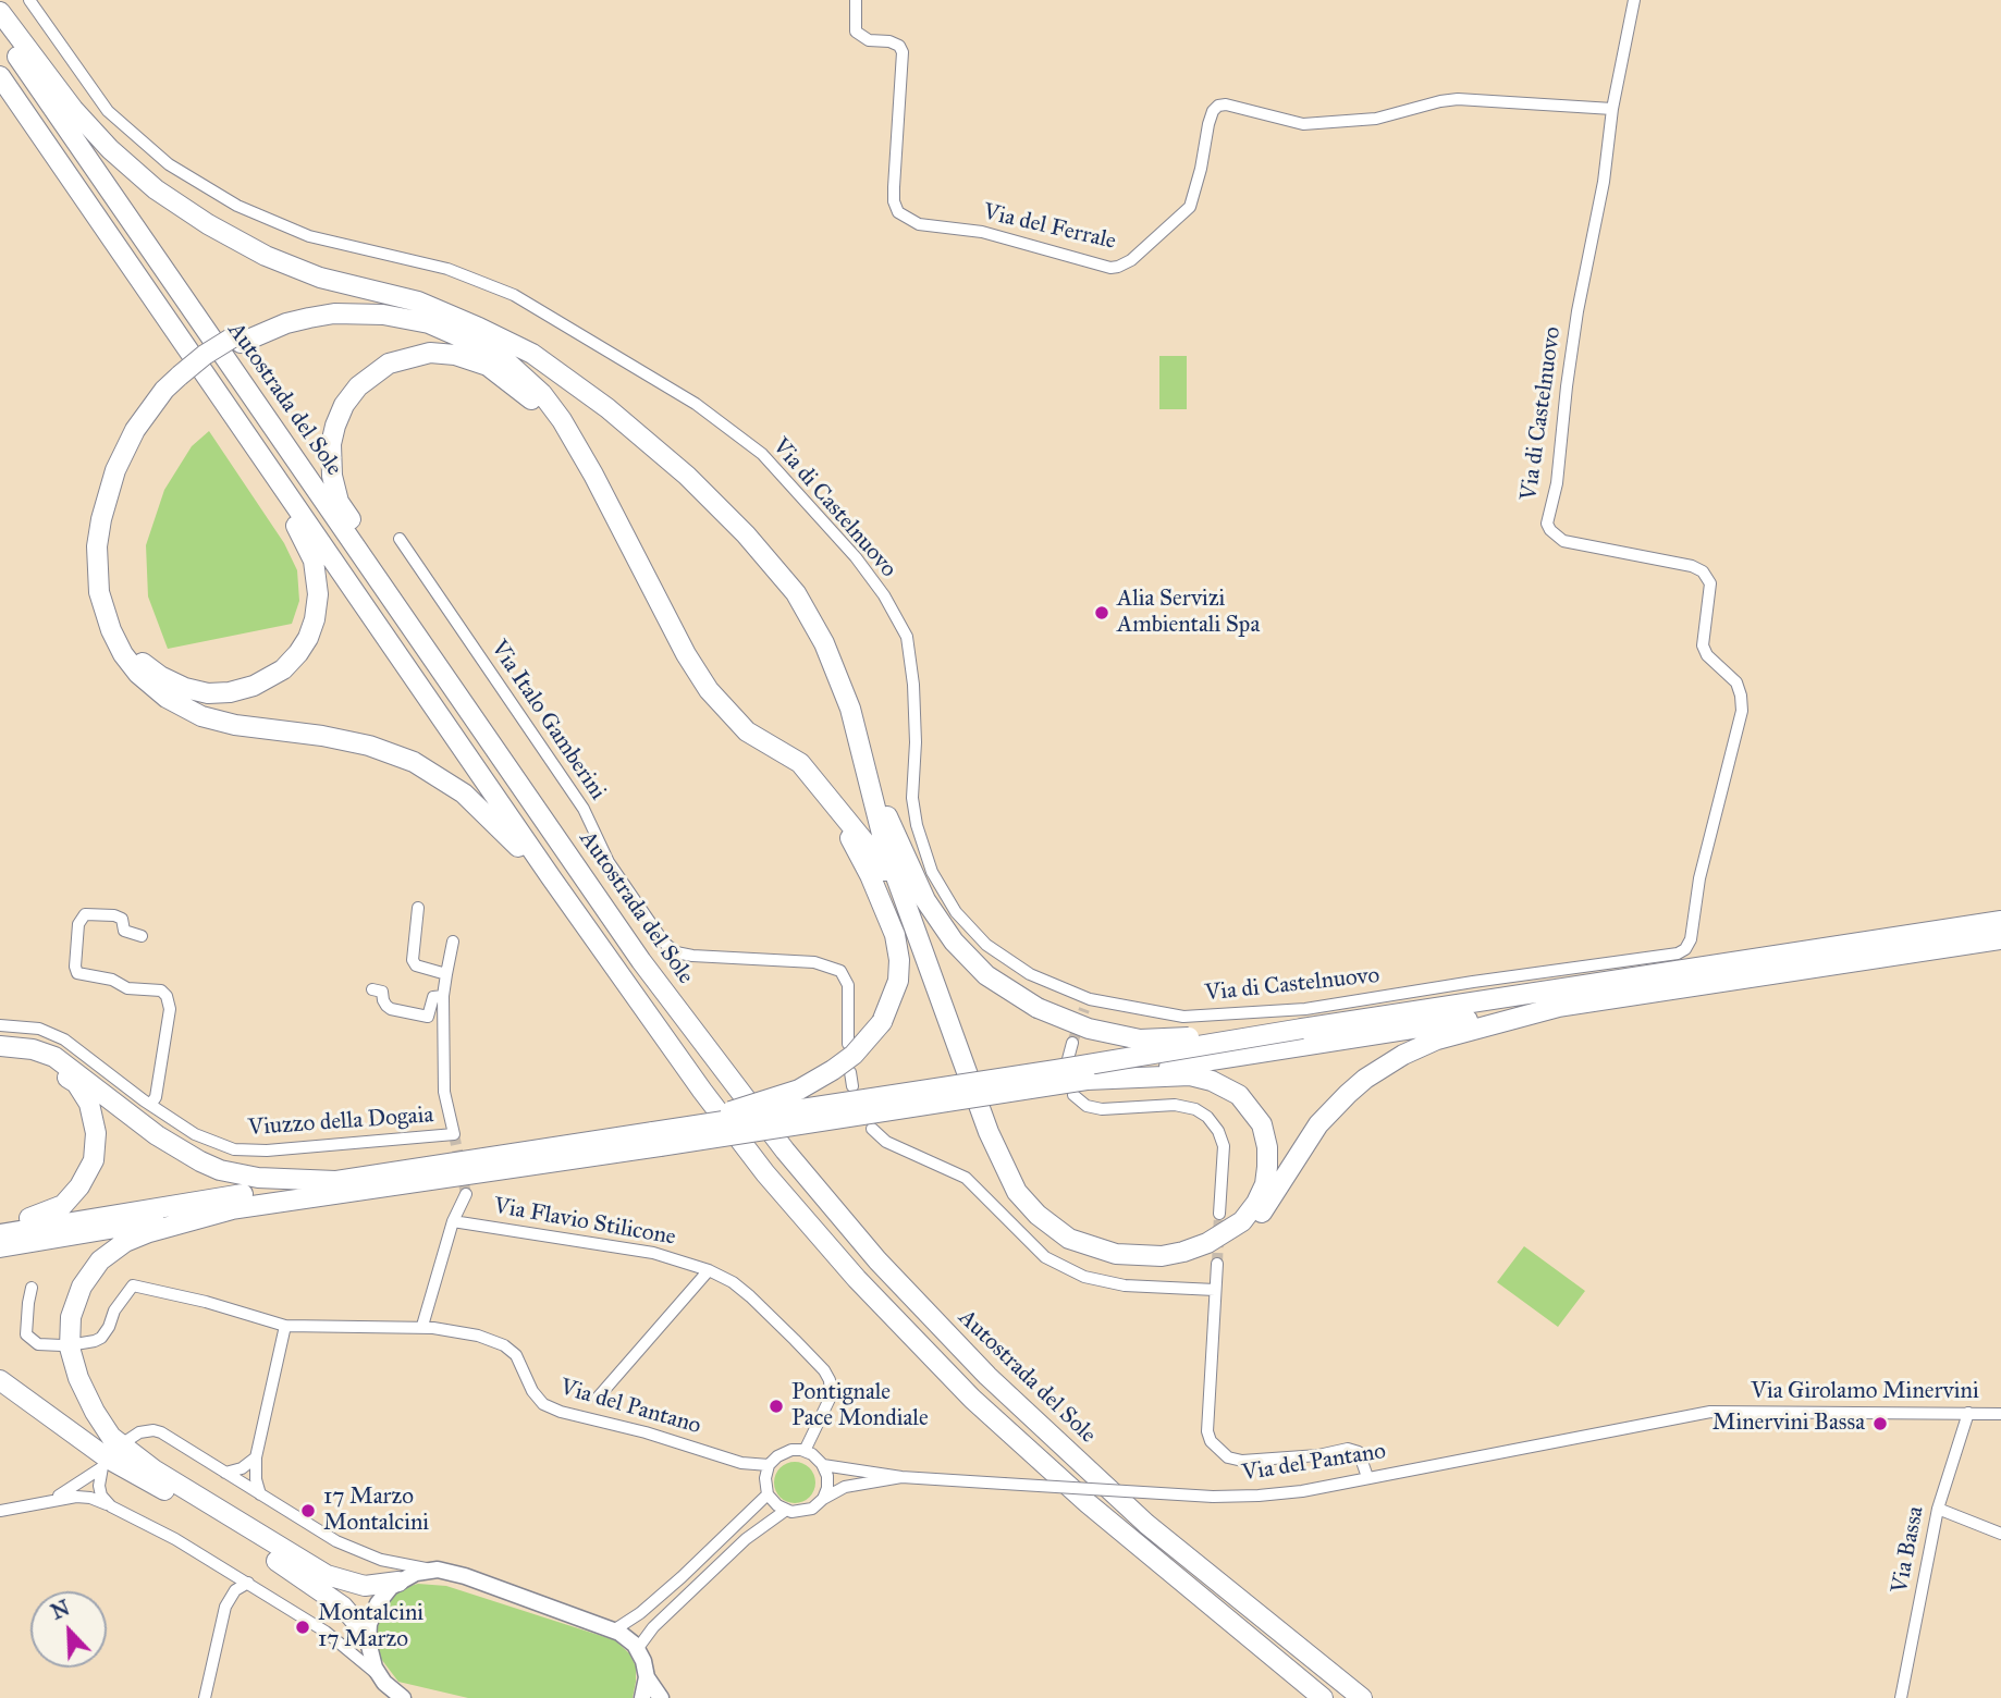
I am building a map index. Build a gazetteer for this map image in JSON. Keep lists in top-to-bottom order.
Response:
{
  "streets": {
    "highway": ["Autostrada del Sole"],
    "street": [
      "Via del Ferrale",
      "Via di Castelnuovo",
      "Via Italo Gamberini",
      "Viuzzo della Dogaia",
      "Via Flavio Stilicone",
      "Via Girolamo Minervini",
      "Via del Pantano",
      "Via Bassa"
    ]
  },
  "crossings": [
    ["Via del Ferrale", "Via di Castelnuovo"],
    ["Via Flavio Stilicone", "Via del Pantano"],
    ["Via Girolamo Minervini", "Via del Pantano"],
    ["Via Girolamo Minervini", "Via Bassa"]
  ],
  "places": [
    "Alia Servizi Ambientali Spa",
    "Pontignale Pace Mondiale",
    "Minervini Bassa",
    "17 Marzo Montalcini",
    "Montalcini 17 Marzo"
  ],
  "north": "top left"
}
